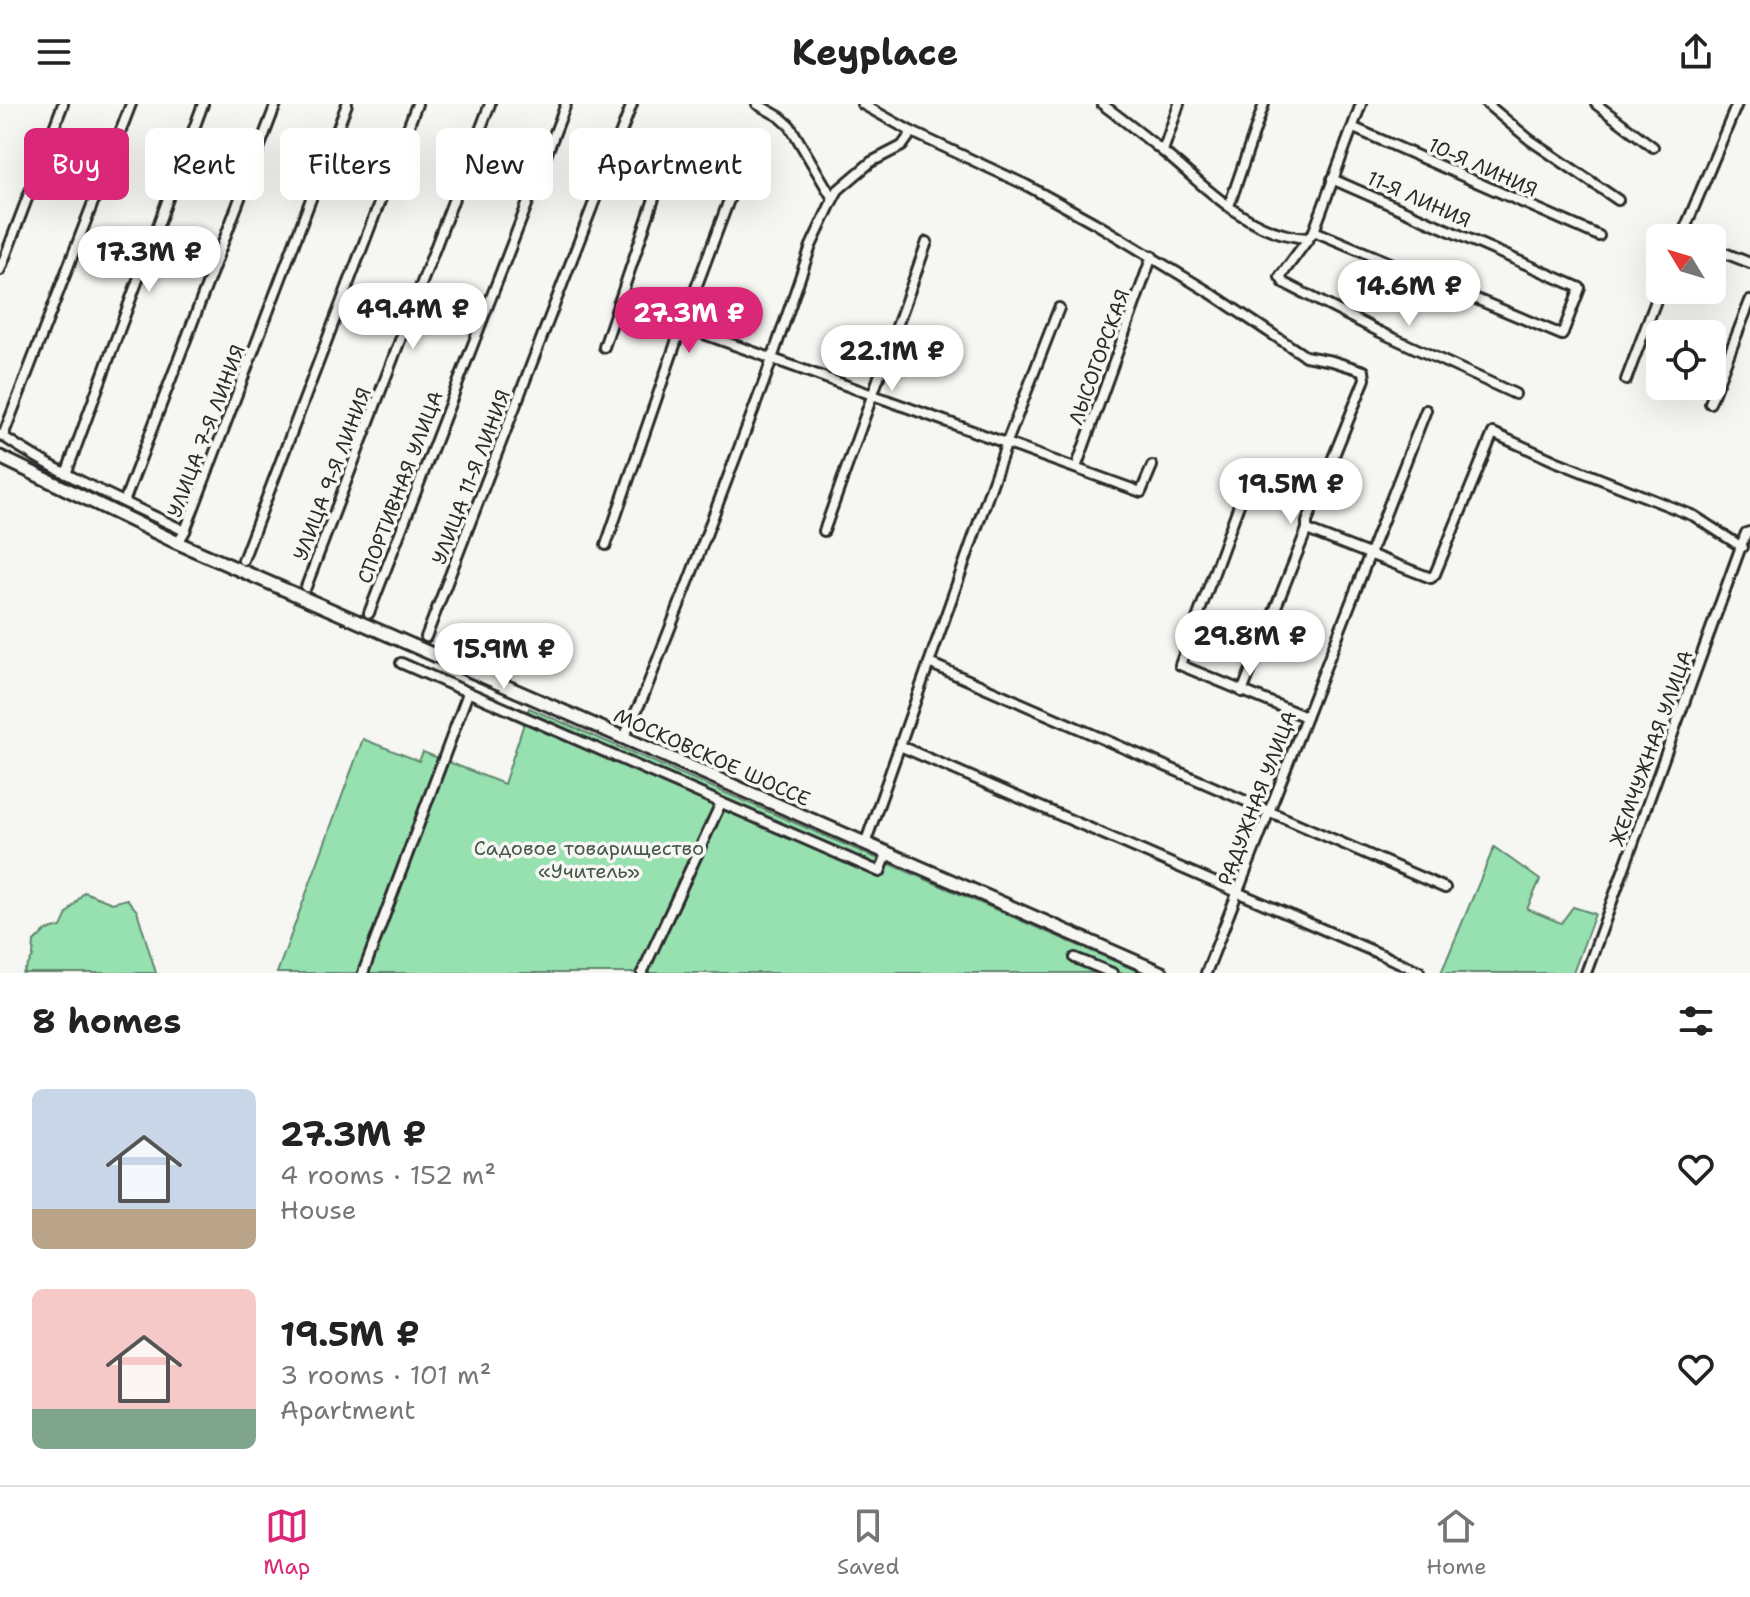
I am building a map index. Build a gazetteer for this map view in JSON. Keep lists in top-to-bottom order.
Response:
{
  "streets": {
    "highway": ["МОСКОВСКОЕ ШОССЕ"],
    "street": [
      "10-Я ЛИНИЯ",
      "11-Я ЛИНИЯ",
      "ЛЫСОГОРСКАЯ",
      "УЛИЦА 7-Я ЛИНИЯ",
      "УЛИЦА 9-Я ЛИНИЯ",
      "УЛИЦА 11-Я ЛИНИЯ",
      "СПОРТИВНАЯ УЛИЦА",
      "ЖЕМЧУЖНАЯ УЛИЦА",
      "РАДУЖНАЯ УЛИЦА"
    ]
  },
  "crossings": [
    ["УЛИЦА 7-Я ЛИНИЯ", "МОСКОВСКОЕ ШОССЕ"]
  ],
  "parks": ["Садовое товарищество «Учитель»"],
  "north": "top left",
  "page": {
    "header": "Keyplace",
    "chip": [
      "Buy",
      "Rent",
      "Filters",
      "New",
      "Apartment"
    ],
    "price": [
      "17.3M ₽",
      "14.6M ₽",
      "49.4M ₽",
      "27.3M ₽",
      "22.1M ₽",
      "19.5M ₽",
      "29.8M ₽",
      "15.9M ₽"
    ],
    "heading": "8 homes",
    "list": [
      {
        "name": "27.3M ₽",
        "note": "4 rooms · 152 m² · House"
      },
      {
        "name": "19.5M ₽",
        "note": "3 rooms · 101 m² · Apartment"
      }
    ],
    "tabs": ["Map", "Saved", "Home"]
  }
}
